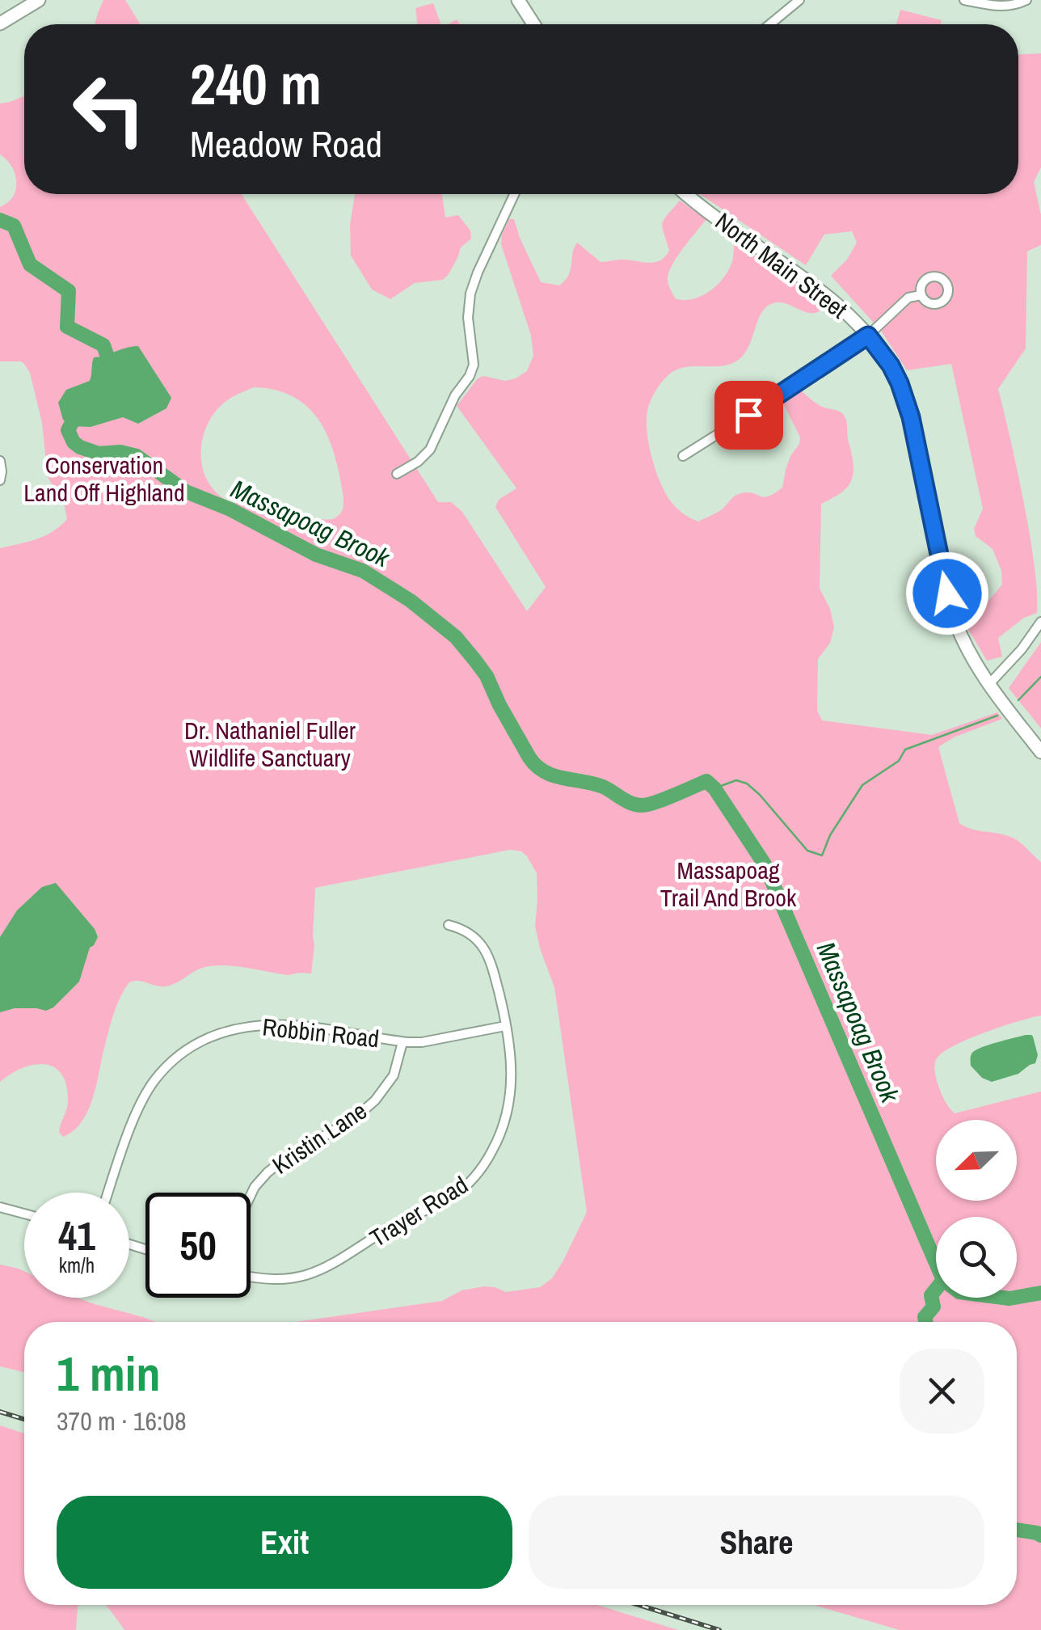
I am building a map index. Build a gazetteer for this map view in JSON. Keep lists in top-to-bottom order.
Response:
{
  "streets": {
    "main road": ["North Main Street"],
    "street": ["Robbin Road", "Kristin Lane", "Trayer Road"]
  },
  "crossings": [
    ["Robbin Road", "Kristin Lane"],
    ["Robbin Road", "Trayer Road"]
  ],
  "water": ["Massapoag Brook"],
  "parks": ["Conservation Land Off Highland", "Dr. Nathaniel Fuller Wildlife Sanctuary", "Massapoag Trail And Brook"],
  "north": "bottom left",
  "page": {
    "turn": ["240 m", "Meadow Road"],
    "speed": "41 km/h",
    "limit": "50",
    "heading": ["1 min", "370 m · 16:08"],
    "buttons": ["Exit", "Share"]
  }
}
